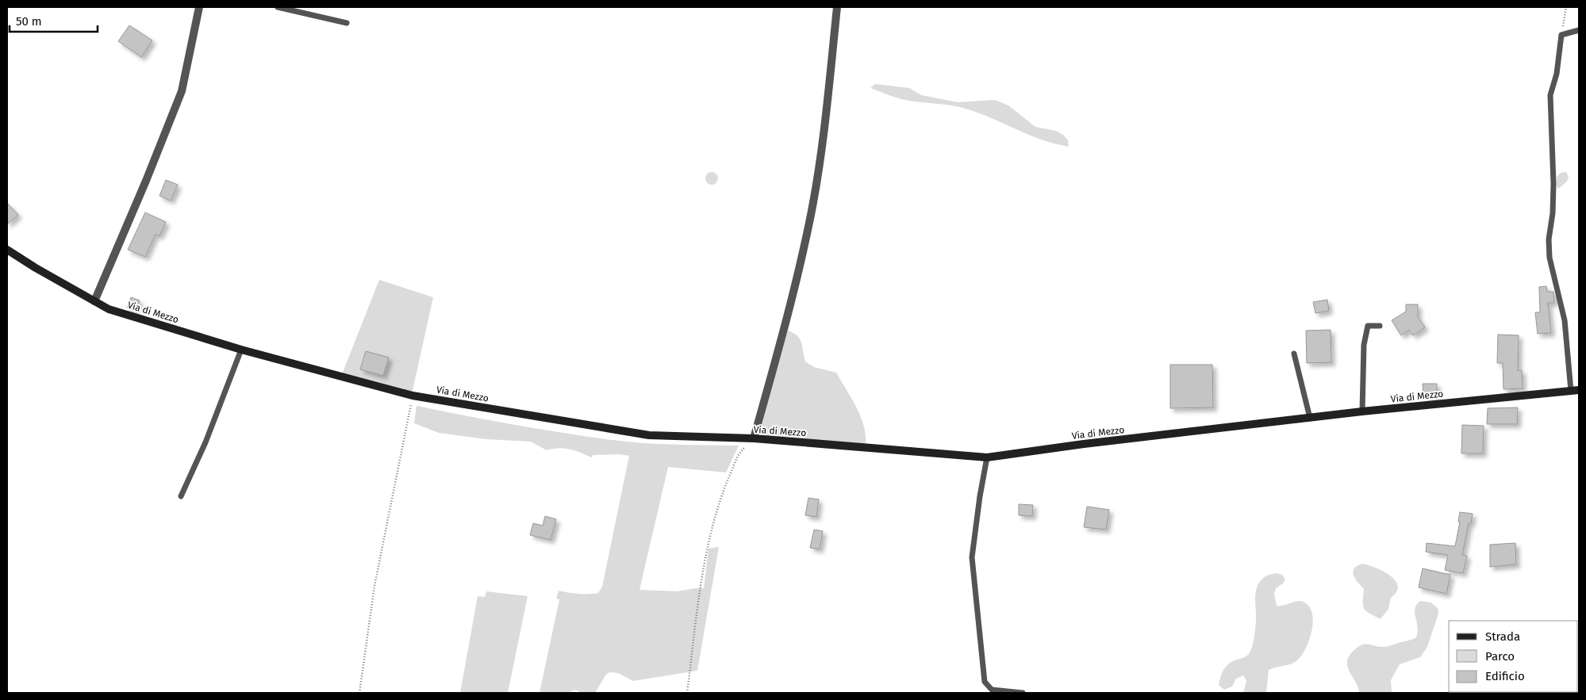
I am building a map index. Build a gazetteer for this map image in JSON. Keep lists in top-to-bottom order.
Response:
{
  "streets": {
    "main road": ["Via di Mezzo"]
  },
  "legend": ["Strada", "Parco", "Edificio"],
  "scale_bar": "50 m"
}
